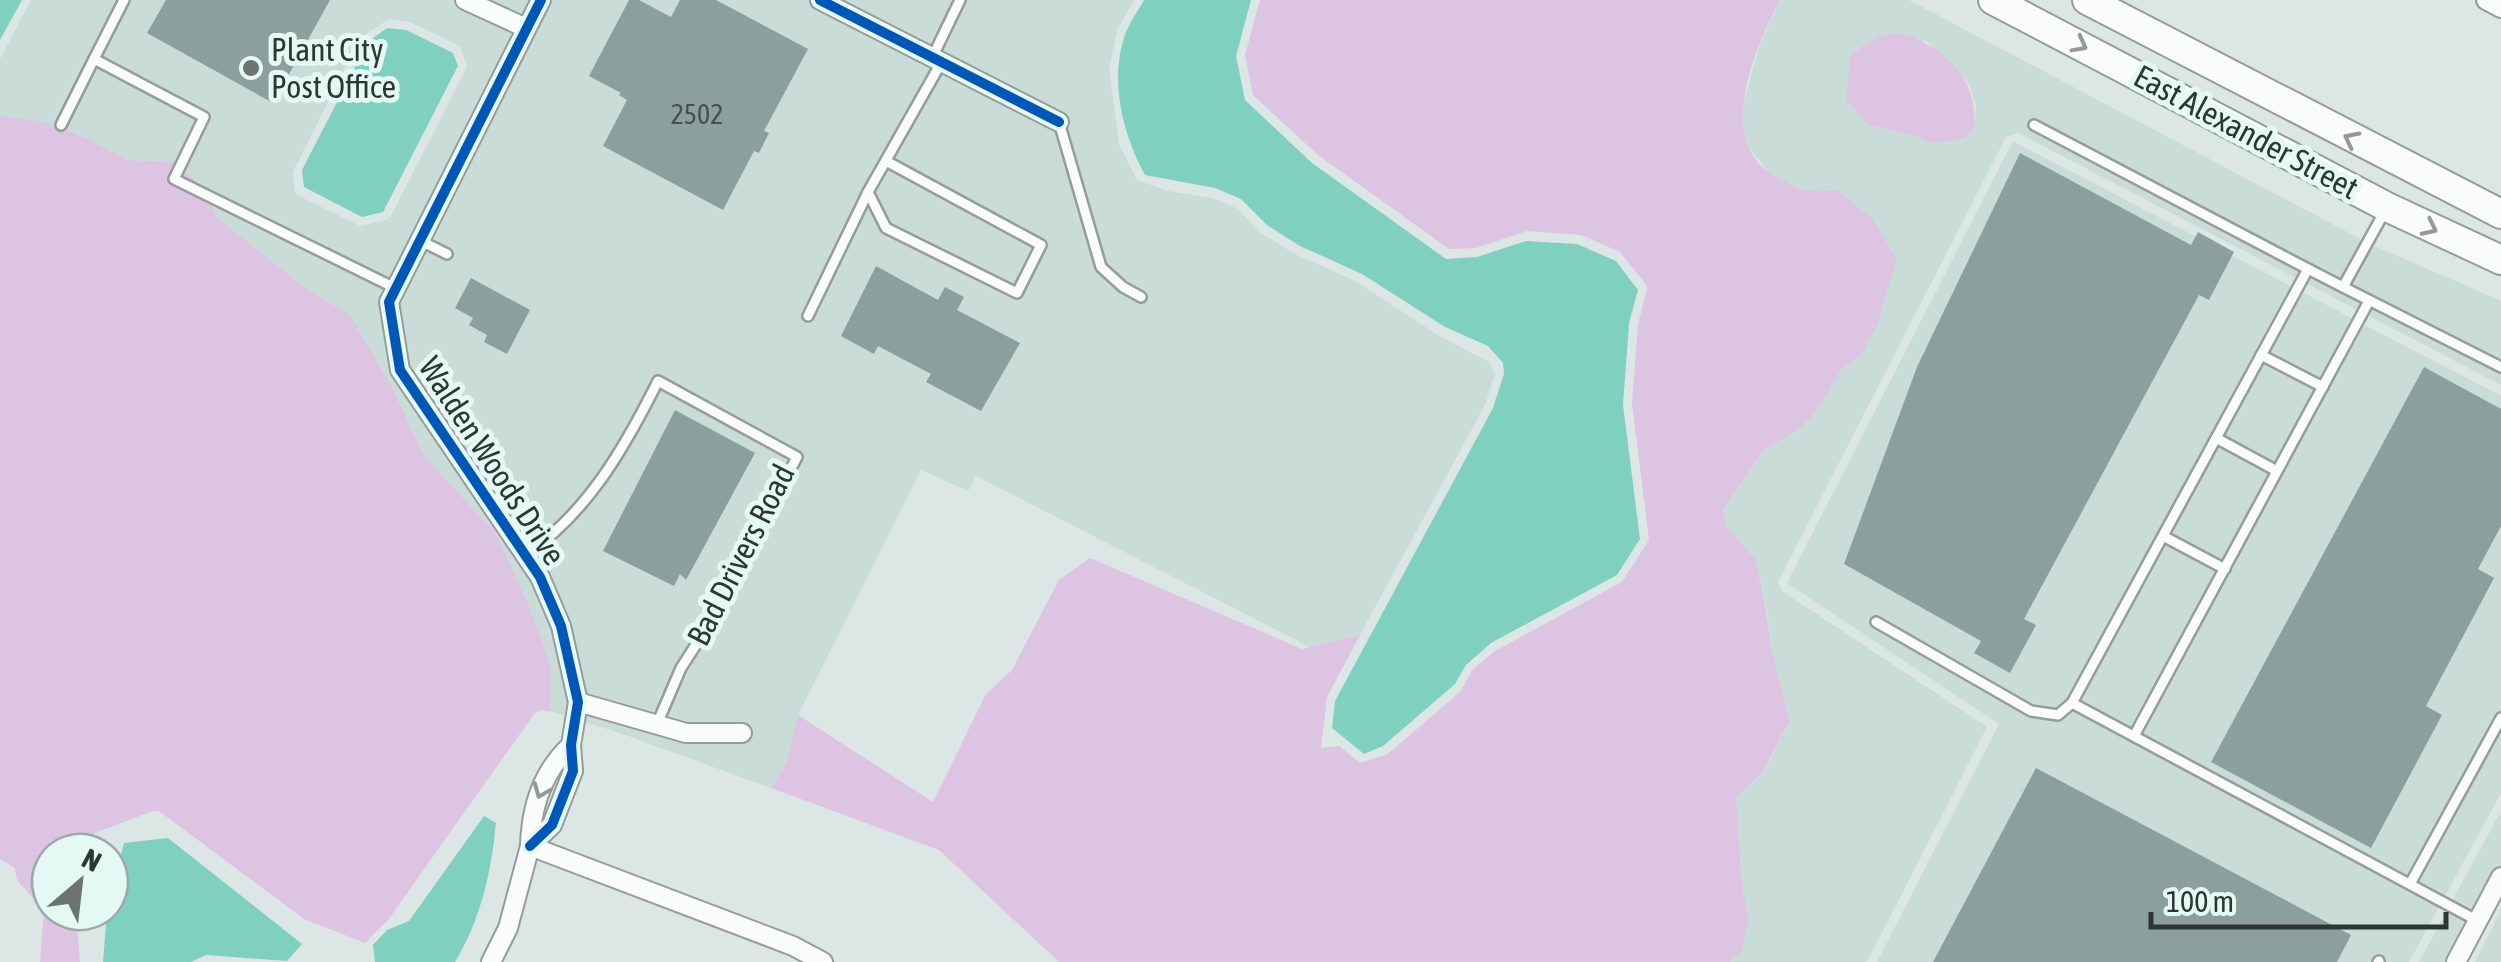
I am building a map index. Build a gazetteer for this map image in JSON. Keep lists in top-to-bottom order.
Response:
{
  "streets": {
    "main road": ["East Alexander Street"],
    "street": ["Walden Woods Drive"],
    "lane": ["Bad Drivers Road"]
  },
  "crossings": [
    ["Walden Woods Drive", "Bad Drivers Road"]
  ],
  "places": ["Plant City Post Office"],
  "house_numbers": ["2502"],
  "scale_bar": "100 m",
  "north": "top right"
}
